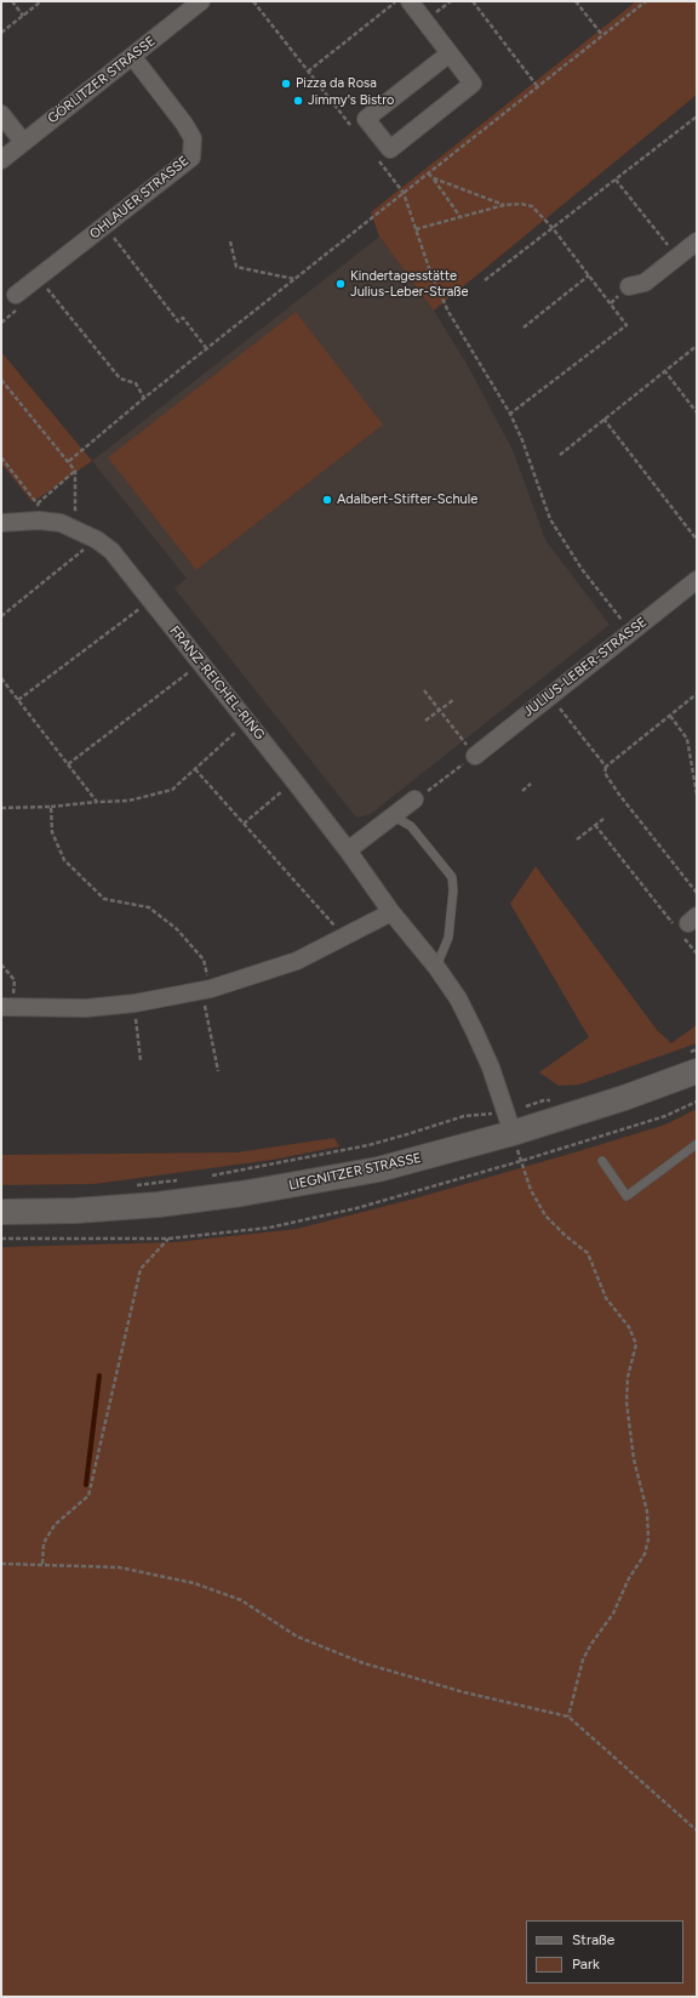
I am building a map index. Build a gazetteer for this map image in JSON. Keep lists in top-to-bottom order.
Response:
{
  "streets": {
    "main road": ["LIEGNITZER STRASSE"],
    "street": [
      "GÖRLITZER STRASSE",
      "OHLAUER STRASSE",
      "JULIUS-LEBER-STRASSE",
      "FRANZ-REICHEL-RING"
    ]
  },
  "crossings": [
    ["GÖRLITZER STRASSE", "OHLAUER STRASSE"],
    ["FRANZ-REICHEL-RING", "LIEGNITZER STRASSE"]
  ],
  "places": [
    "Pizza da Rosa",
    "Jimmy's Bistro",
    "Kindertagesstätte Julius-Leber-Straße",
    "Adalbert-Stifter-Schule"
  ],
  "legend": ["Straße", "Park"]
}
